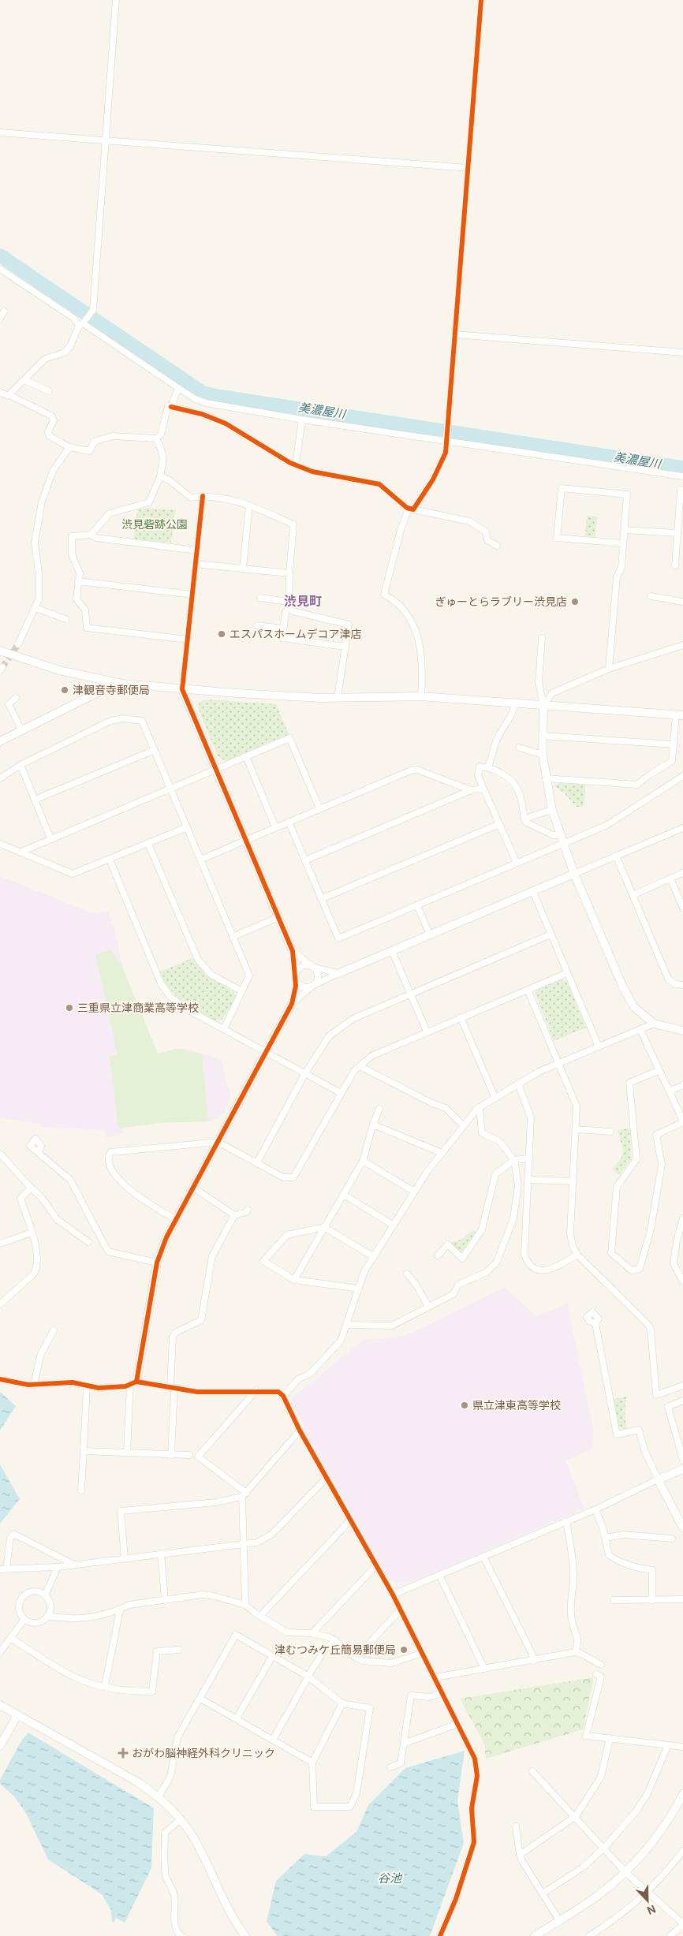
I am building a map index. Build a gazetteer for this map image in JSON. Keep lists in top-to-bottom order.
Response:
{
  "districts": ["渋見町"],
  "water": ["美濃屋川", "谷池"],
  "parks": ["渋見砦跡公園"],
  "places": {
    "other": [
      "ぎゅーとらラブリー渋見店",
      "エスパスホームデコア津店",
      "津観音寺郵便局",
      "三重県立津商業高等学校",
      "県立津東高等学校",
      "津むつみケ丘簡易郵便局"
    ],
    "health": ["おがわ脳神経外科クリニック"]
  },
  "north": "bottom right"
}
